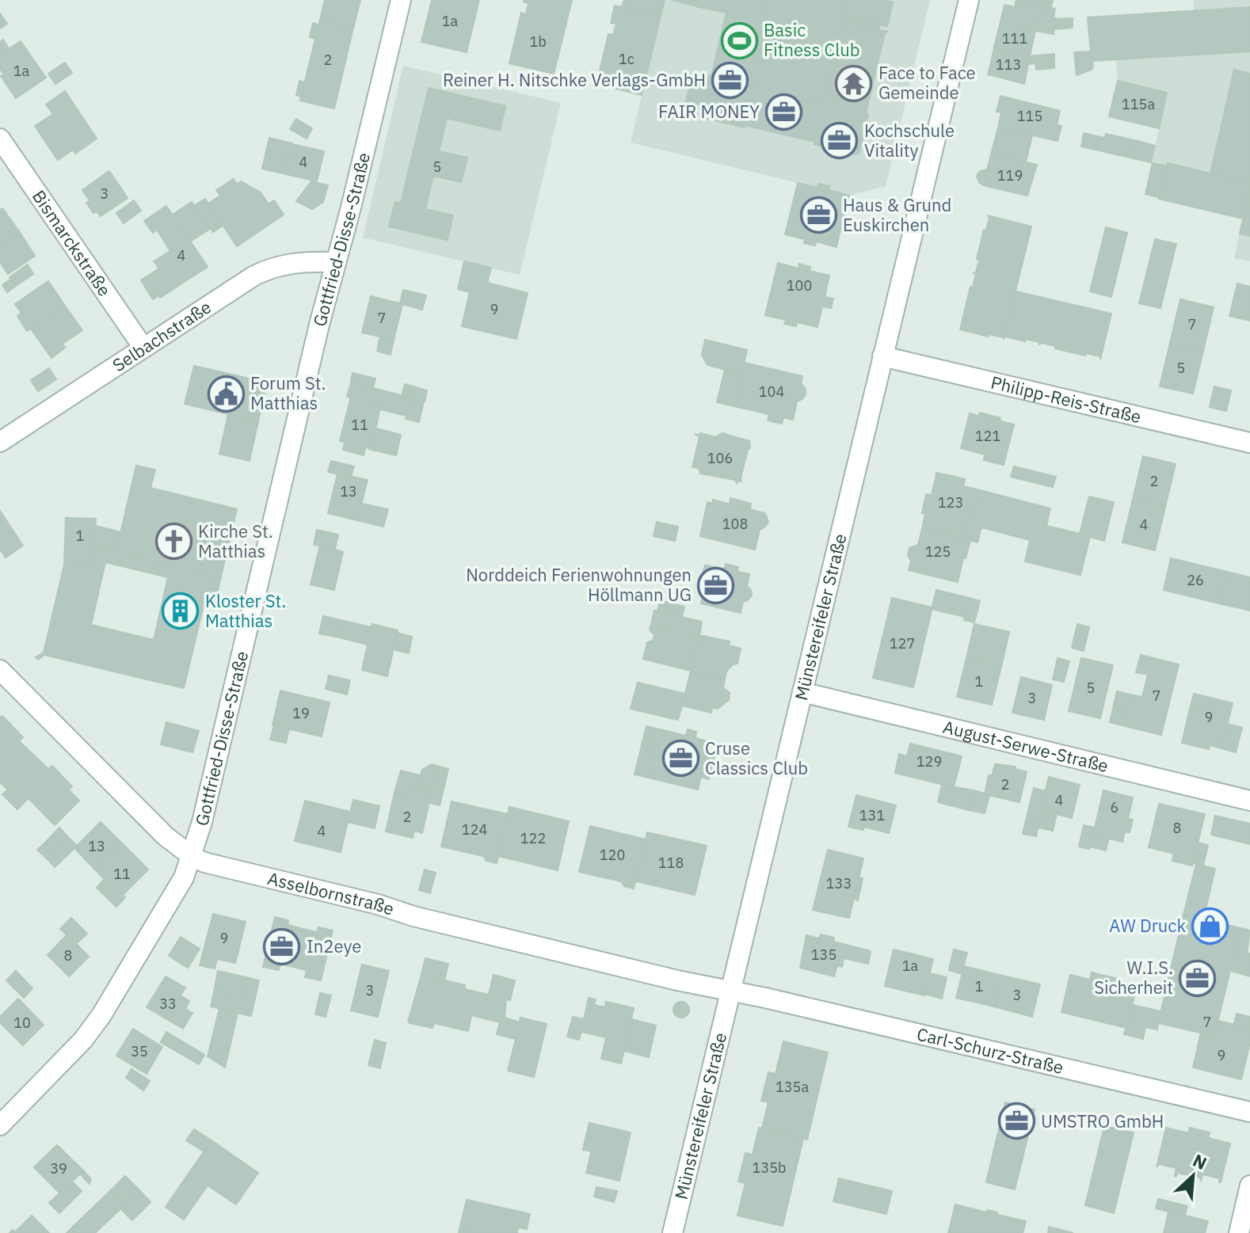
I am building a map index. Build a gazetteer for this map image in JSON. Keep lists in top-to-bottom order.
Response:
{
  "streets": {
    "street": [
      "Gottfried-Disse-Straße",
      "Bismarckstraße",
      "Selbachstraße",
      "Philipp-Reis-Straße",
      "Münstereifeler Straße",
      "August-Serwe-Straße",
      "Asselbornstraße",
      "Carl-Schurz-Straße"
    ]
  },
  "crossings": [
    ["Gottfried-Disse-Straße", "Selbachstraße"],
    ["Gottfried-Disse-Straße", "Asselbornstraße"],
    ["Bismarckstraße", "Selbachstraße"],
    ["Philipp-Reis-Straße", "Münstereifeler Straße"],
    ["Münstereifeler Straße", "August-Serwe-Straße"],
    ["Münstereifeler Straße", "Asselbornstraße"],
    ["Münstereifeler Straße", "Carl-Schurz-Straße"],
    ["Asselbornstraße", "Carl-Schurz-Straße"]
  ],
  "places": {
    "sports": ["Basic Fitness Club"],
    "office": [
      "Reiner H. Nitschke Verlags-GmbH",
      "FAIR MONEY",
      "Kochschule Vitality",
      "Haus & Grund Euskirchen",
      "Norddeich Ferienwohnungen Höllmann UG",
      "Cruse Classics Club",
      "In2eye",
      "W.I.S. Sicherheit",
      "UMSTRO GmbH"
    ],
    "temple": ["Face to Face Gemeinde"],
    "public building": ["Forum St. Matthias"],
    "church": ["Kirche St. Matthias"],
    "building": ["Kloster St. Matthias"],
    "shop": ["AW Druck"]
  },
  "house_numbers": [
    "1a",
    "111",
    "1b",
    "1c",
    "2",
    "113",
    "1a",
    "115a",
    "115",
    "4",
    "5",
    "119",
    "3",
    "4",
    "100",
    "9",
    "7",
    "7",
    "5",
    "104",
    "11",
    "121",
    "106",
    "2",
    "13",
    "123",
    "108",
    "4",
    "1",
    "125",
    "26",
    "127",
    "1",
    "5",
    "7",
    "3",
    "19",
    "9",
    "129",
    "2",
    "4",
    "6",
    "131",
    "2",
    "8",
    "124",
    "4",
    "122",
    "13",
    "120",
    "118",
    "11",
    "133",
    "9",
    "135",
    "8",
    "1a",
    "1",
    "3",
    "3",
    "33",
    "7",
    "10",
    "35",
    "9",
    "135a",
    "135b",
    "39"
  ],
  "north": "top right"
}
